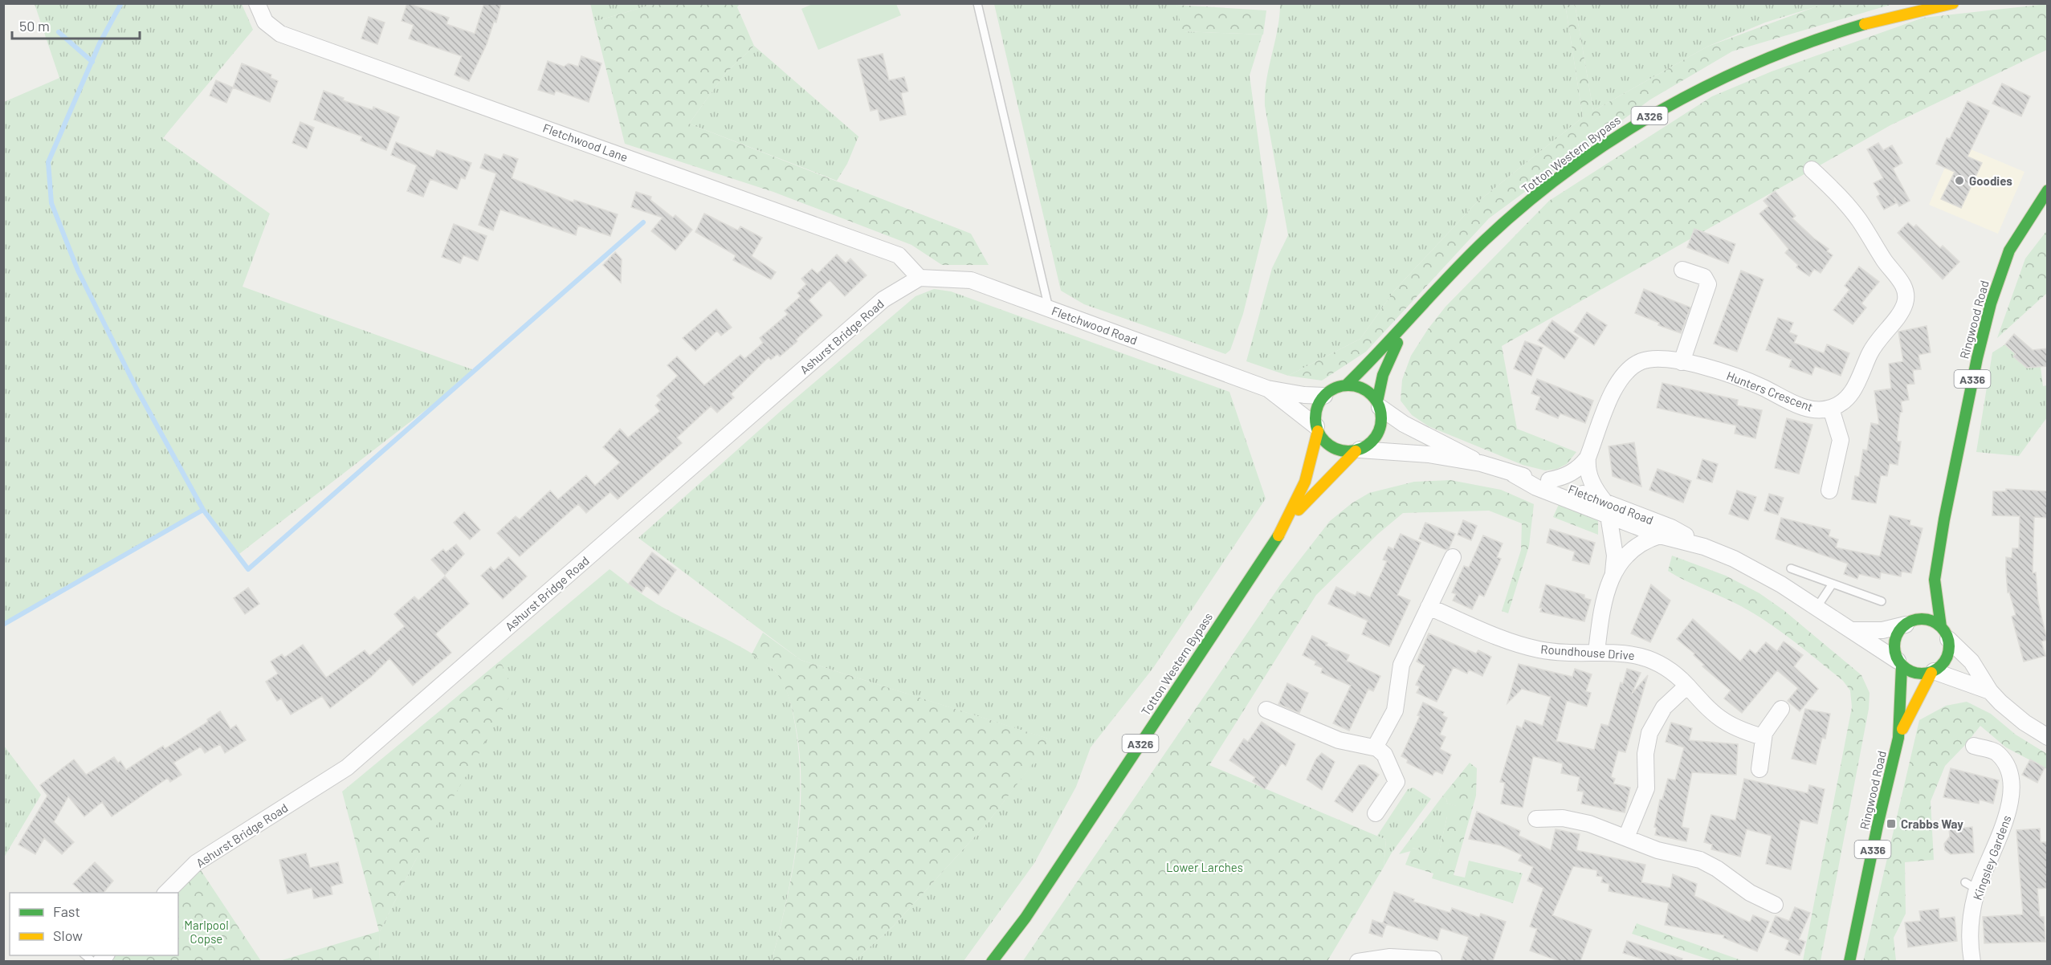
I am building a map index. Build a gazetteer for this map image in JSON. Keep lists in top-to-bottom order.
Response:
{
  "streets": {
    "main road": [
      "A326",
      "Totton Western Bypass",
      "Ringwood Road",
      "A336"
    ],
    "street": [
      "Fletchwood Lane",
      "Fletchwood Road",
      "Ashurst Bridge Road",
      "Hunters Crescent",
      "Roundhouse Drive",
      "Kingsley Gardens"
    ]
  },
  "crossings": [
    ["Fletchwood Lane", "Fletchwood Road"],
    ["Fletchwood Lane", "Ashurst Bridge Road"],
    ["Totton Western Bypass", "Fletchwood Road"],
    ["Ringwood Road", "Fletchwood Road"],
    ["Fletchwood Road", "Ashurst Bridge Road"],
    ["Fletchwood Road", "Hunters Crescent"]
  ],
  "parks": ["Lower Larches", "Marlpool Copse"],
  "places": {
    "other": ["Goodies"],
    "transit": ["Crabbs Way"]
  },
  "legend": ["Fast", "Slow"],
  "scale_bar": "50 m"
}
